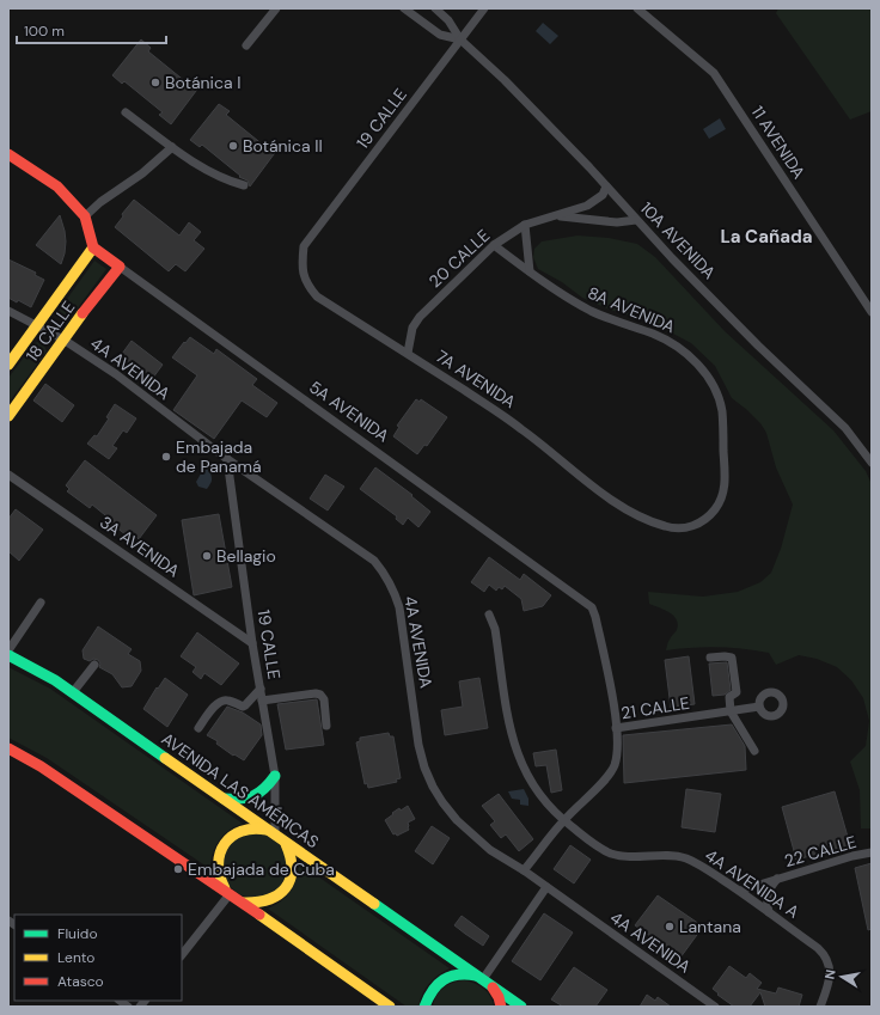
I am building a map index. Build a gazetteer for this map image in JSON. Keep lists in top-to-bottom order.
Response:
{
  "streets": {
    "main road": ["18 CALLE", "5A AVENIDA", "AVENIDA LAS AMÉRICAS"],
    "street": [
      "19 CALLE",
      "11 AVENIDA",
      "10A AVENIDA",
      "20 CALLE",
      "8A AVENIDA",
      "4A AVENIDA",
      "7A AVENIDA",
      "3A AVENIDA",
      "21 CALLE",
      "22 CALLE",
      "4A AVENIDA A"
    ]
  },
  "crossings": [
    ["19 CALLE", "10A AVENIDA"],
    ["19 CALLE", "4A AVENIDA"],
    ["19 CALLE", "7A AVENIDA"],
    ["19 CALLE", "3A AVENIDA"],
    ["19 CALLE", "AVENIDA LAS AMÉRICAS"],
    ["10A AVENIDA", "20 CALLE"],
    ["20 CALLE", "8A AVENIDA"],
    ["20 CALLE", "7A AVENIDA"],
    ["8A AVENIDA", "7A AVENIDA"],
    ["18 CALLE", "4A AVENIDA"],
    ["18 CALLE", "5A AVENIDA"],
    ["4A AVENIDA", "21 CALLE"],
    ["5A AVENIDA", "21 CALLE"],
    ["21 CALLE", "4A AVENIDA A"],
    ["22 CALLE", "4A AVENIDA A"]
  ],
  "districts": ["La Cañada"],
  "places": [
    "Botánica I",
    "Botánica II",
    "Embajada de Panamá",
    "Bellagio",
    "Embajada de Cuba",
    "Lantana"
  ],
  "legend": ["Fluido", "Lento", "Atasco"],
  "scale_bar": "100 m",
  "north": "left"
}
